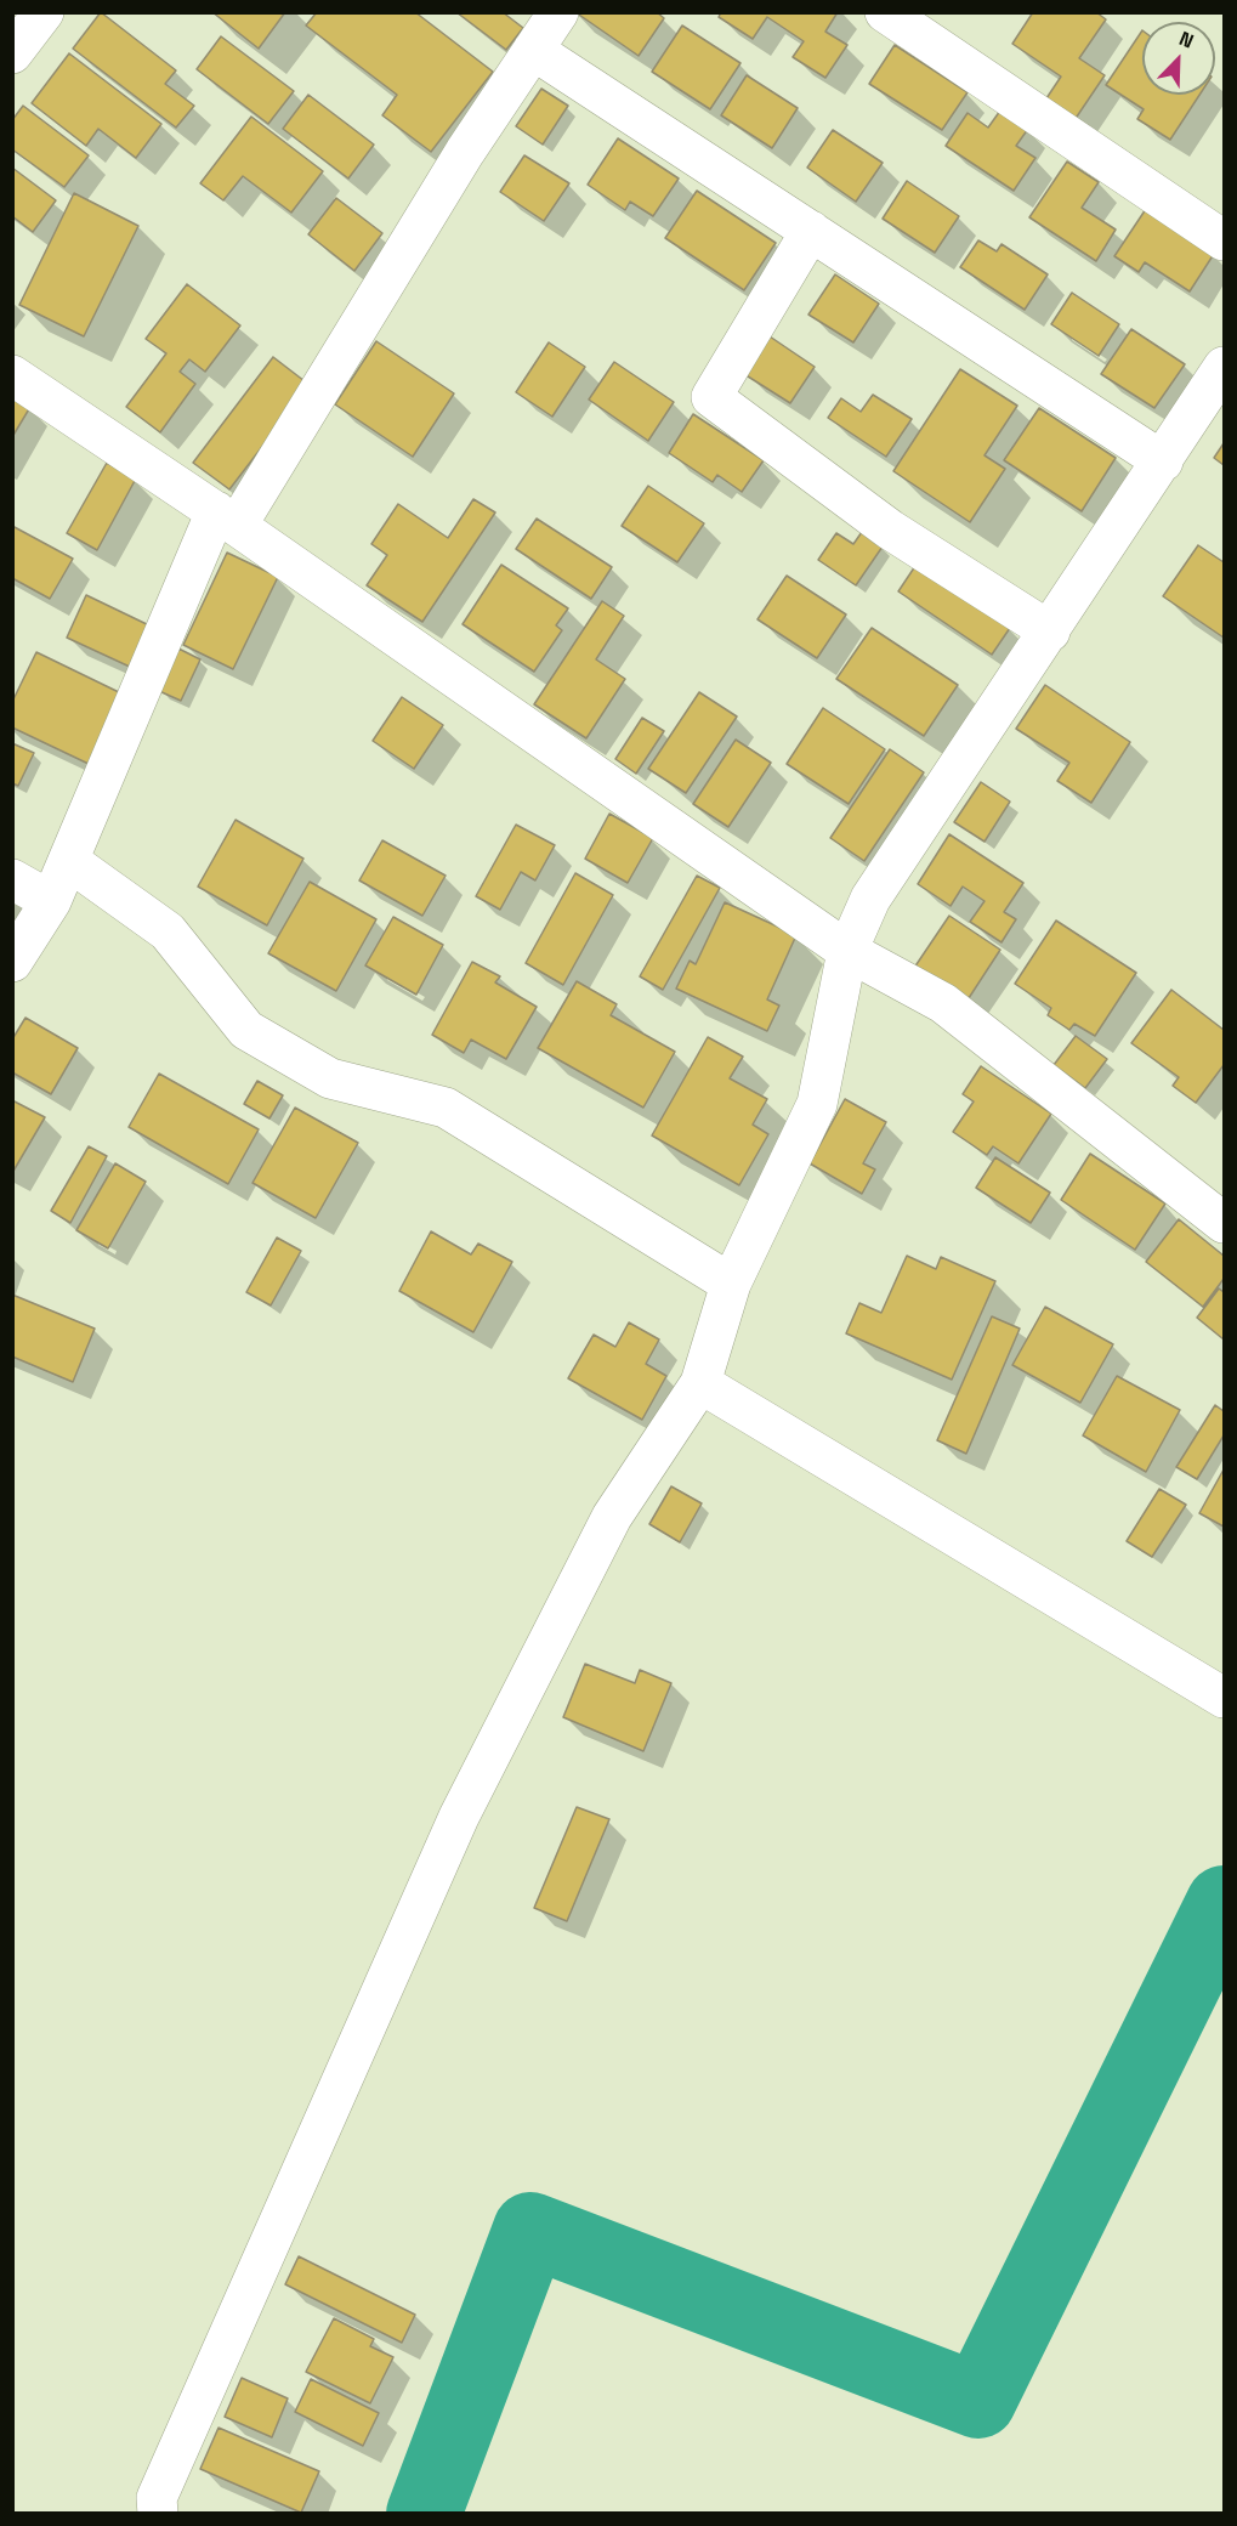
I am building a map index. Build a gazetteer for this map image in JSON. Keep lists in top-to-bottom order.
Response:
{
  "north": "top right"
}
